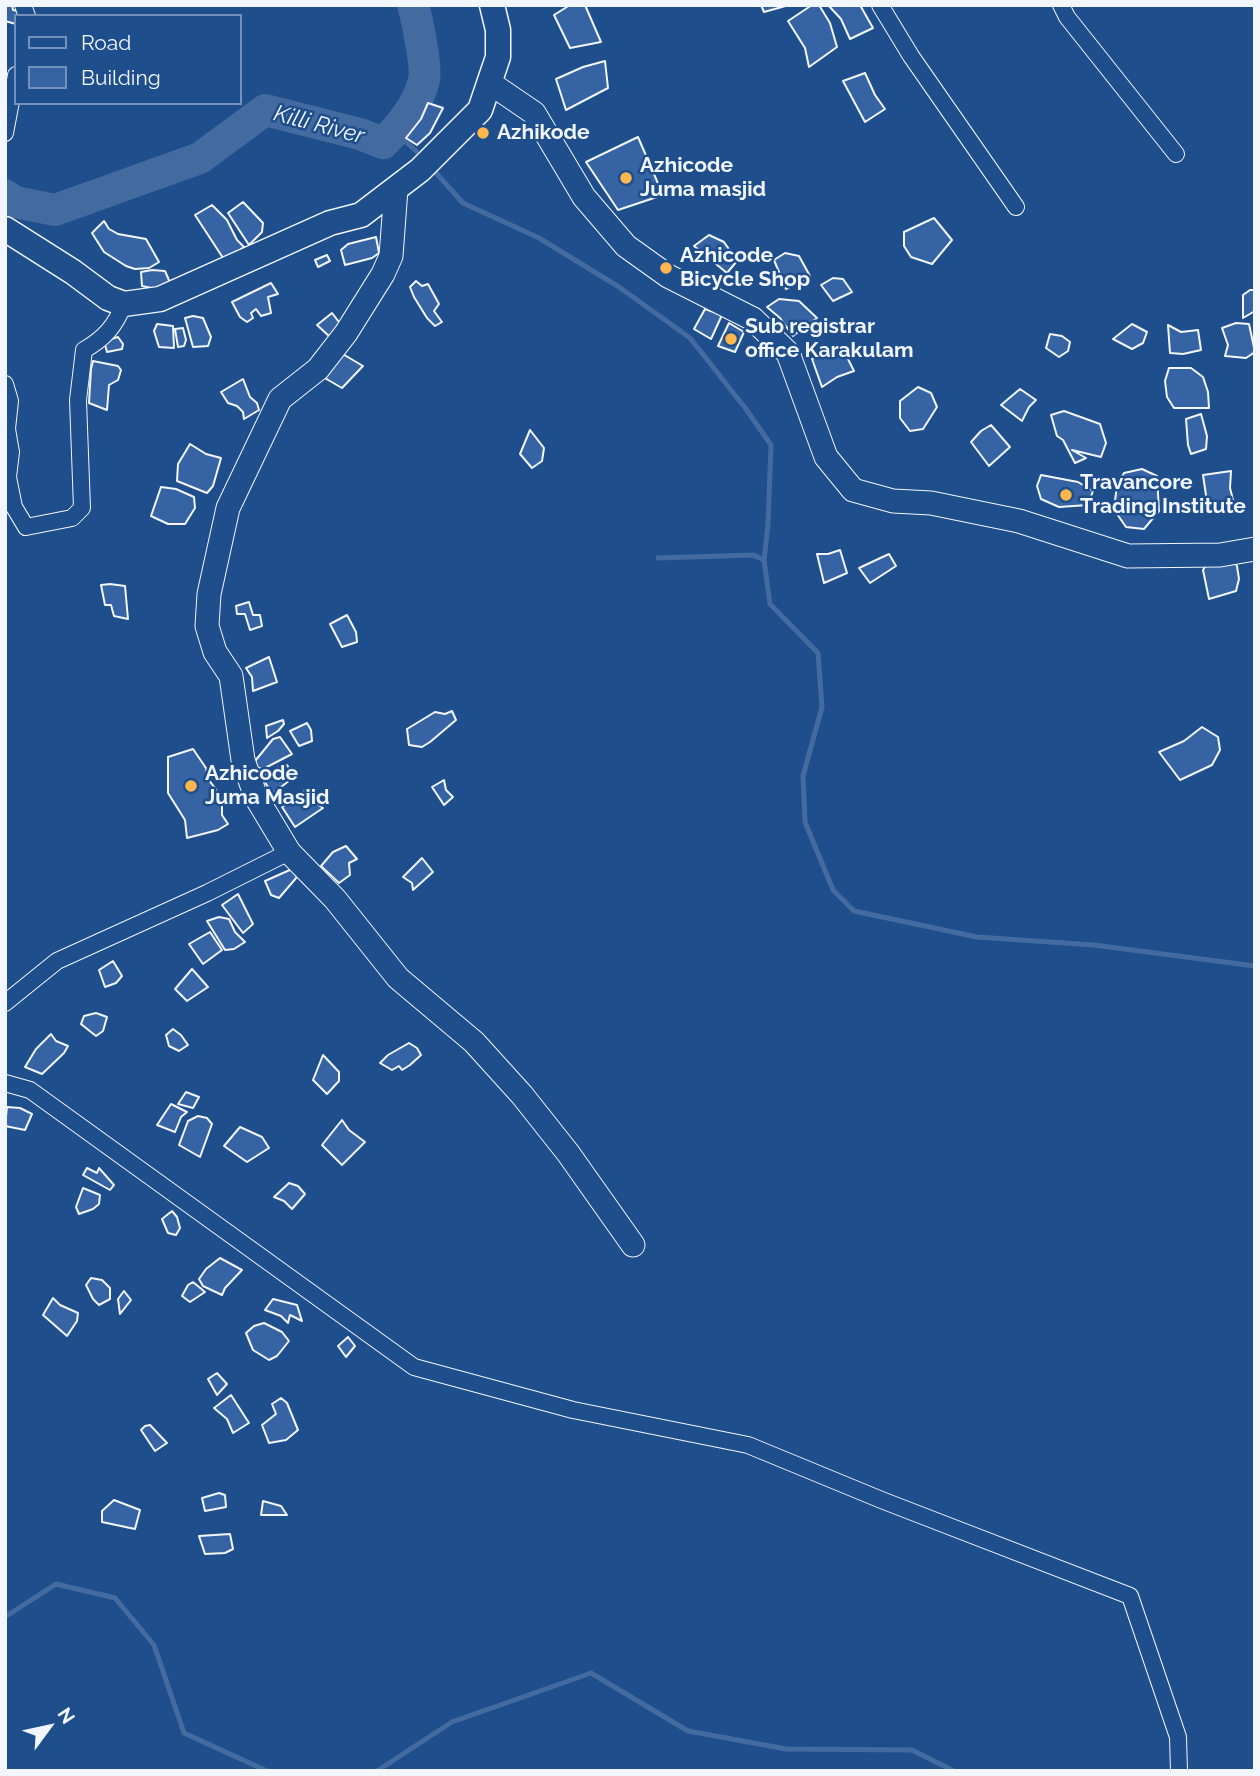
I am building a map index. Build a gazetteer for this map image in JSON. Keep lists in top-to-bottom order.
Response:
{
  "water": ["Killi River"],
  "places": [
    "Azhikode",
    "Azhicode Juma masjid",
    "Azhicode Bicycle Shop",
    "Sub registrar office Karakulam",
    "Travancore Trading Institute",
    "Azhicode Juma Masjid"
  ],
  "legend": ["Road", "Building"],
  "north": "top right"
}
